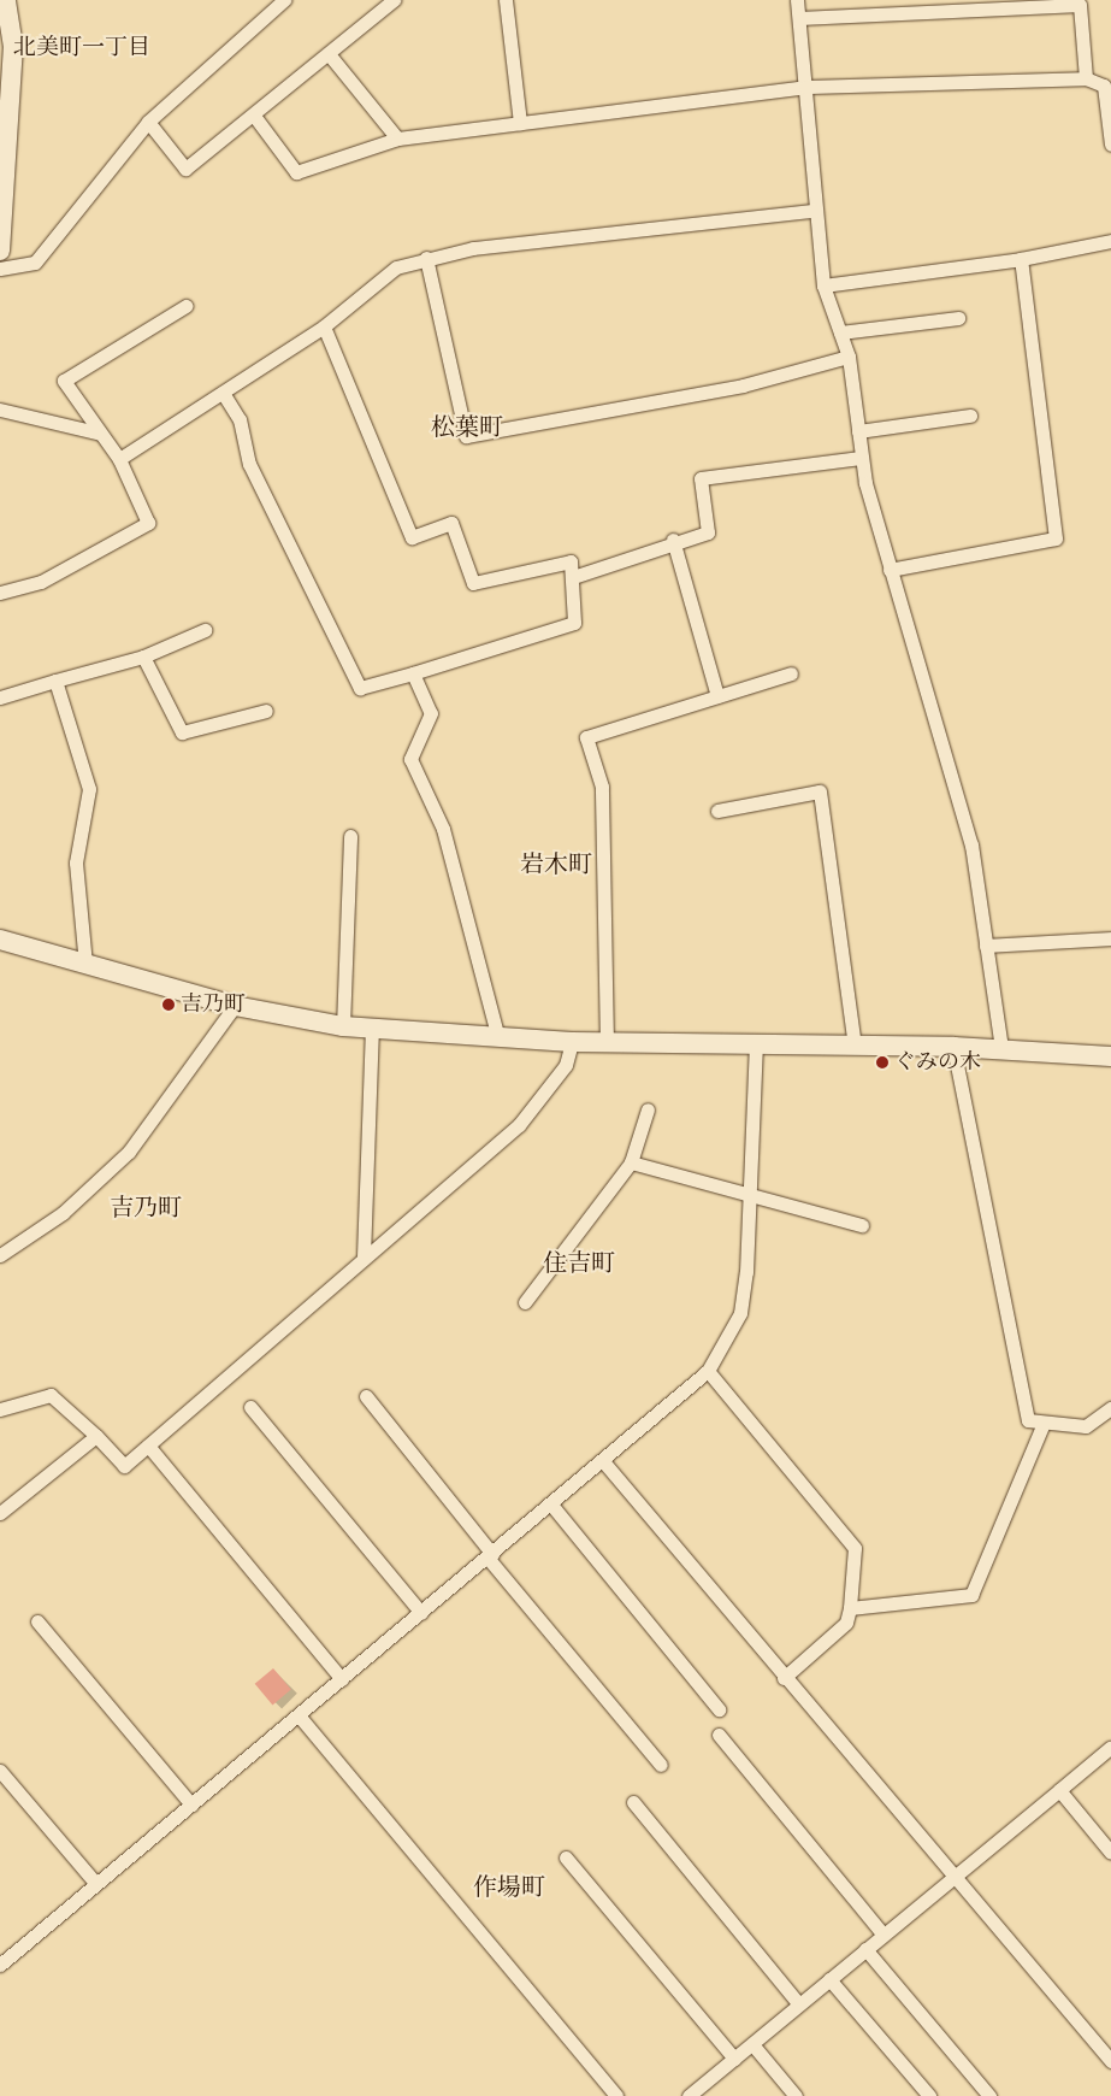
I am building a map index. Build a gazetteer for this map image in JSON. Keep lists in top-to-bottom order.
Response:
{
  "districts": [
    "北美町一丁目",
    "松葉町",
    "岩木町",
    "吉乃町",
    "住吉町",
    "作場町"
  ],
  "places": ["吉乃町", "ぐみの木"]
}
